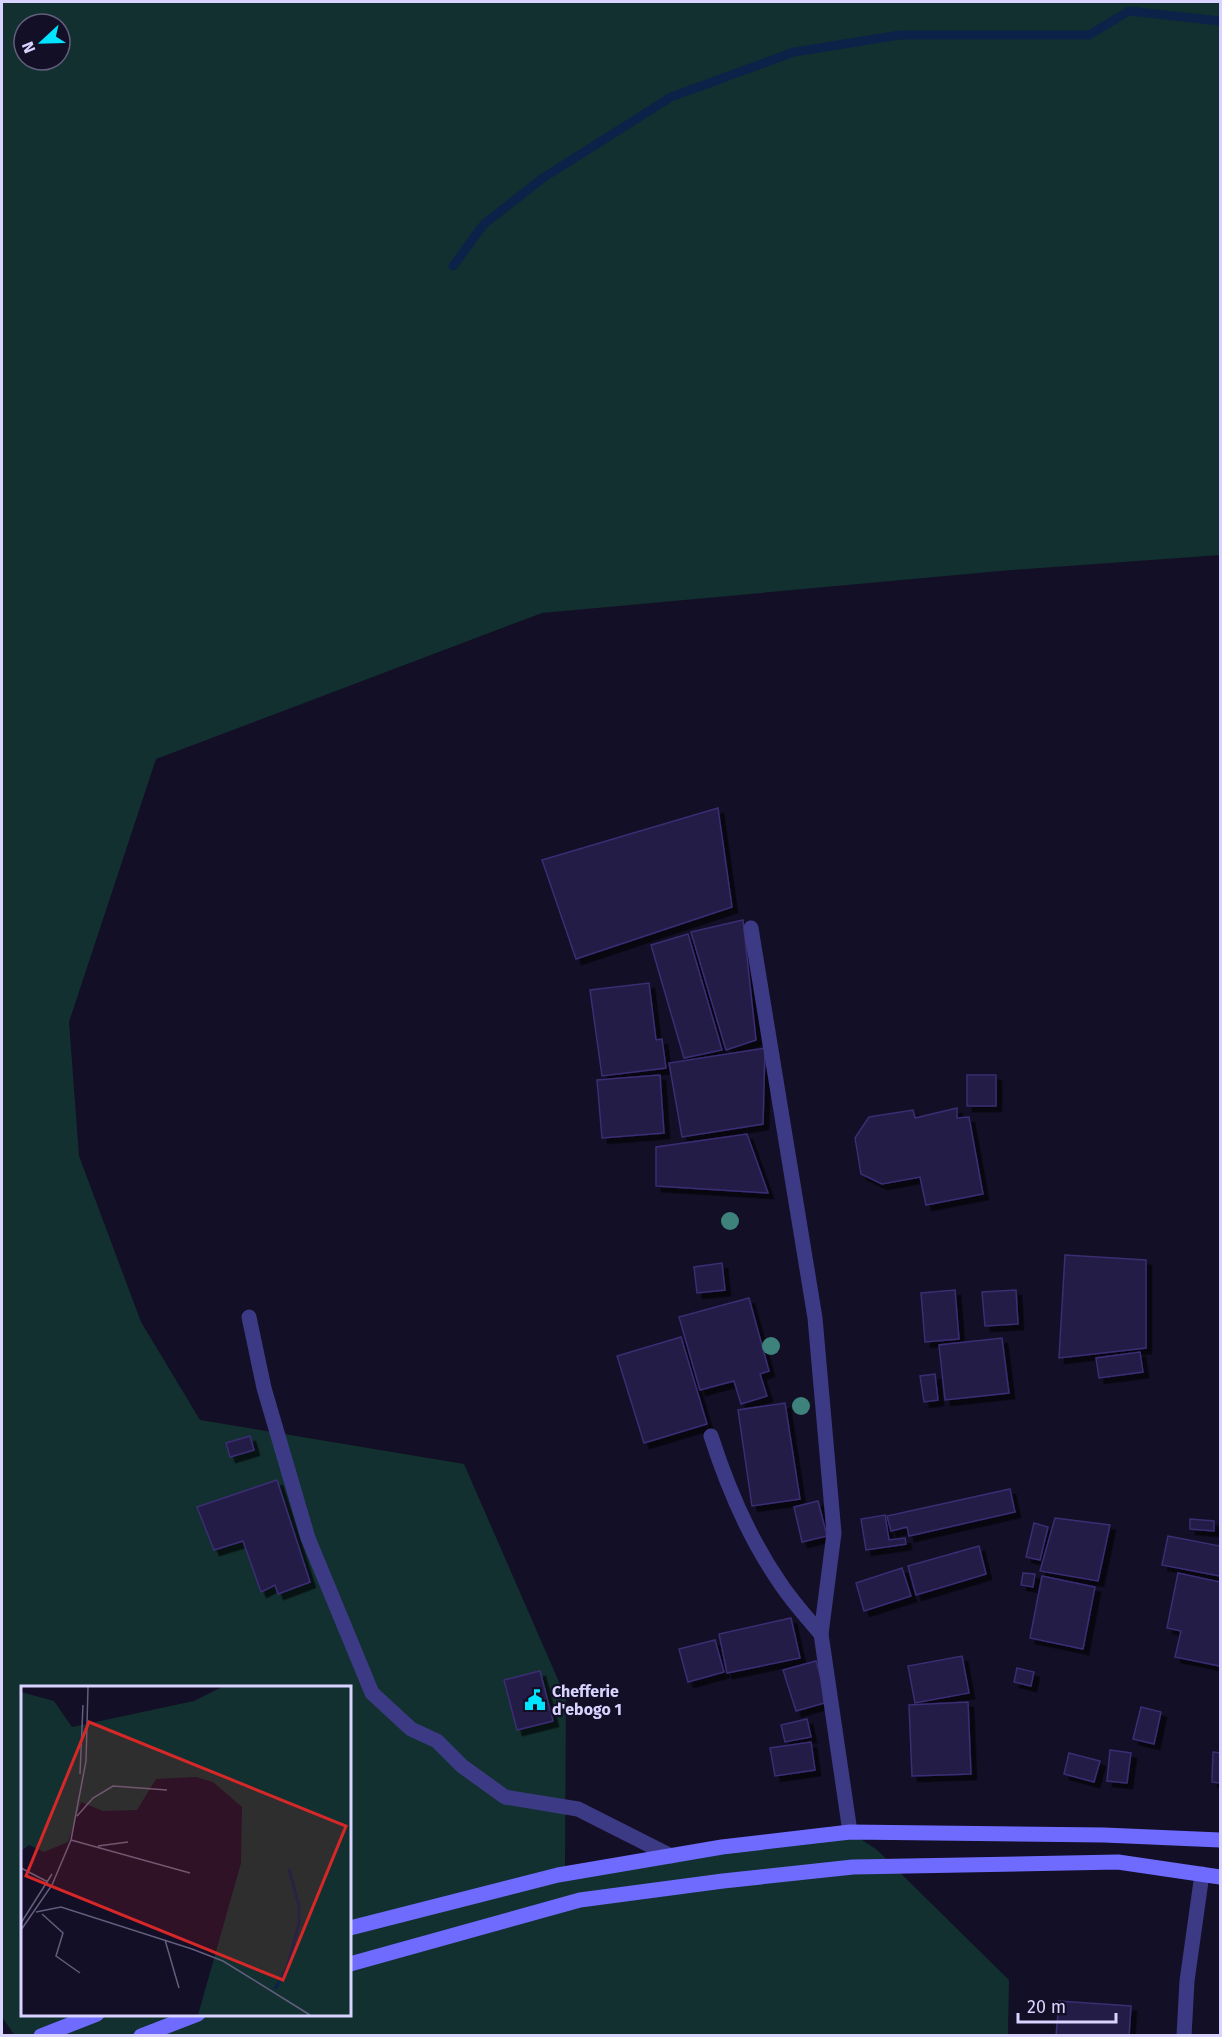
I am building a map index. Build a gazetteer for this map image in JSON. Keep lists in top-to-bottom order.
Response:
{
  "places": {
    "public building": ["Chefferie d'ebogo 1"]
  },
  "scale_bar": "20 m",
  "north": "left"
}
